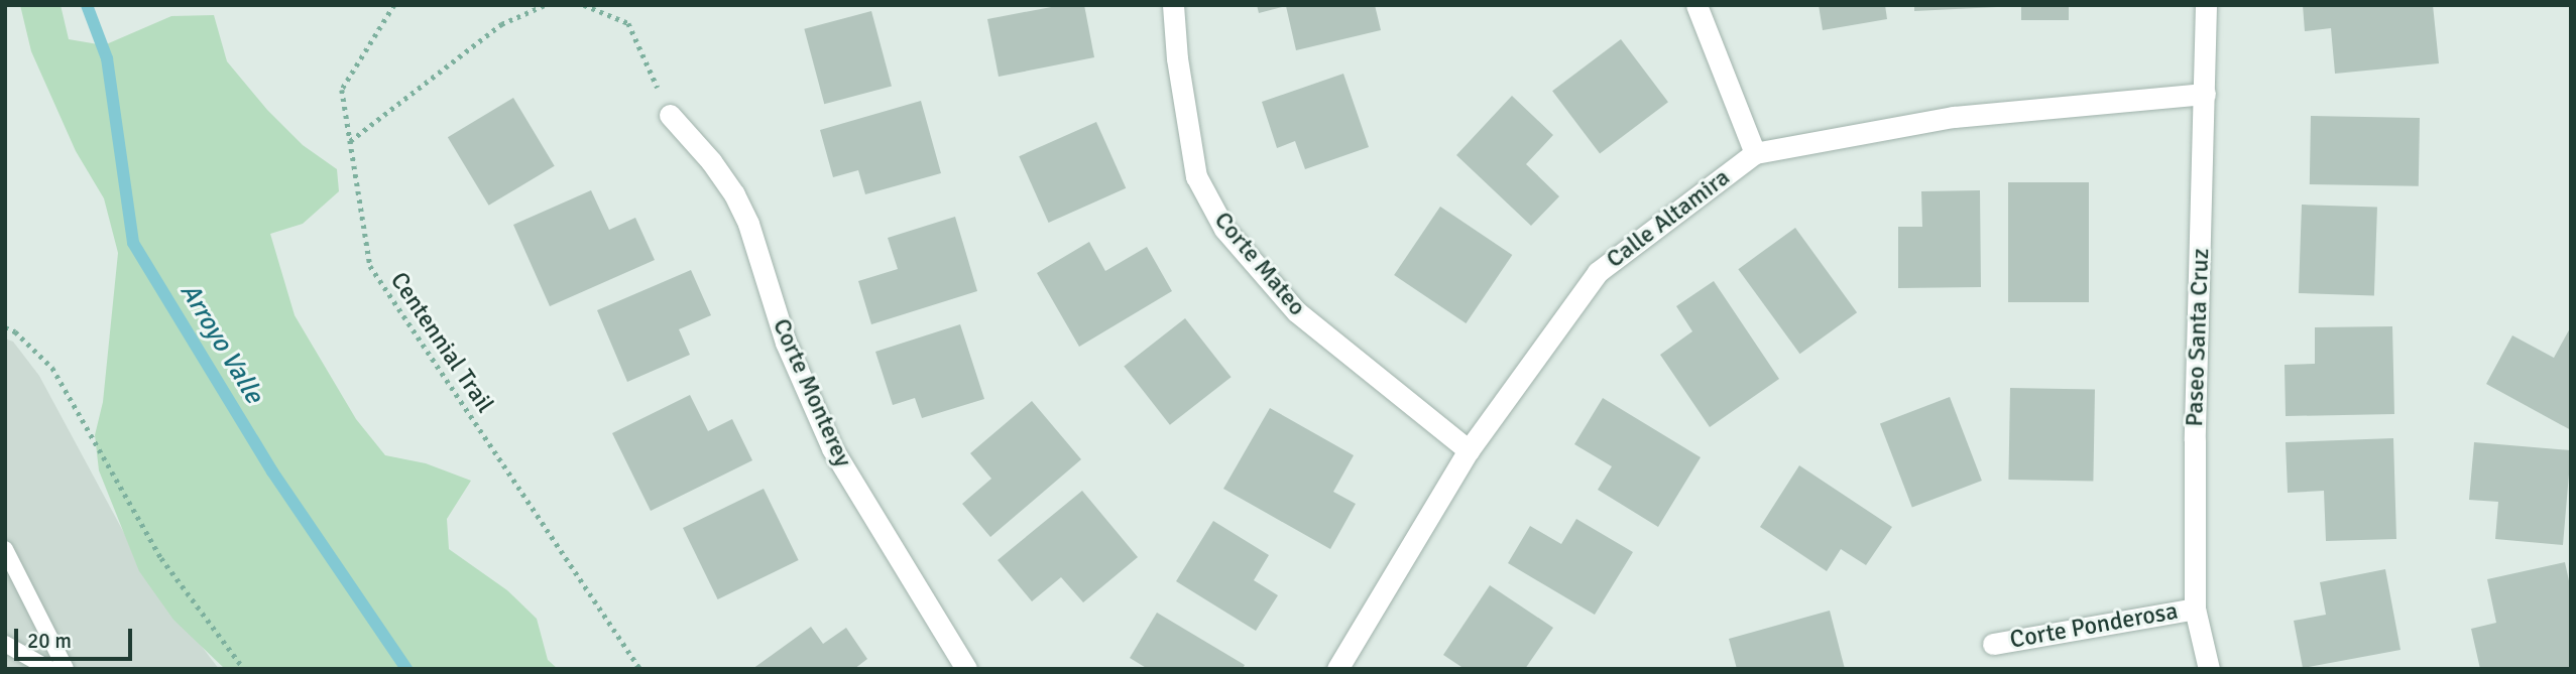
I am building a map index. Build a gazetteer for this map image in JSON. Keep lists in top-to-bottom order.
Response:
{
  "streets": {
    "street": [
      "Calle Altamira",
      "Corte Mateo",
      "Paseo Santa Cruz",
      "Corte Monterey",
      "Corte Ponderosa"
    ],
    "path": ["Centennial Trail"]
  },
  "crossings": [
    ["Calle Altamira", "Corte Mateo"],
    ["Calle Altamira", "Paseo Santa Cruz"],
    ["Paseo Santa Cruz", "Corte Ponderosa"]
  ],
  "water": ["Arroyo Valle"],
  "scale_bar": "20 m"
}
